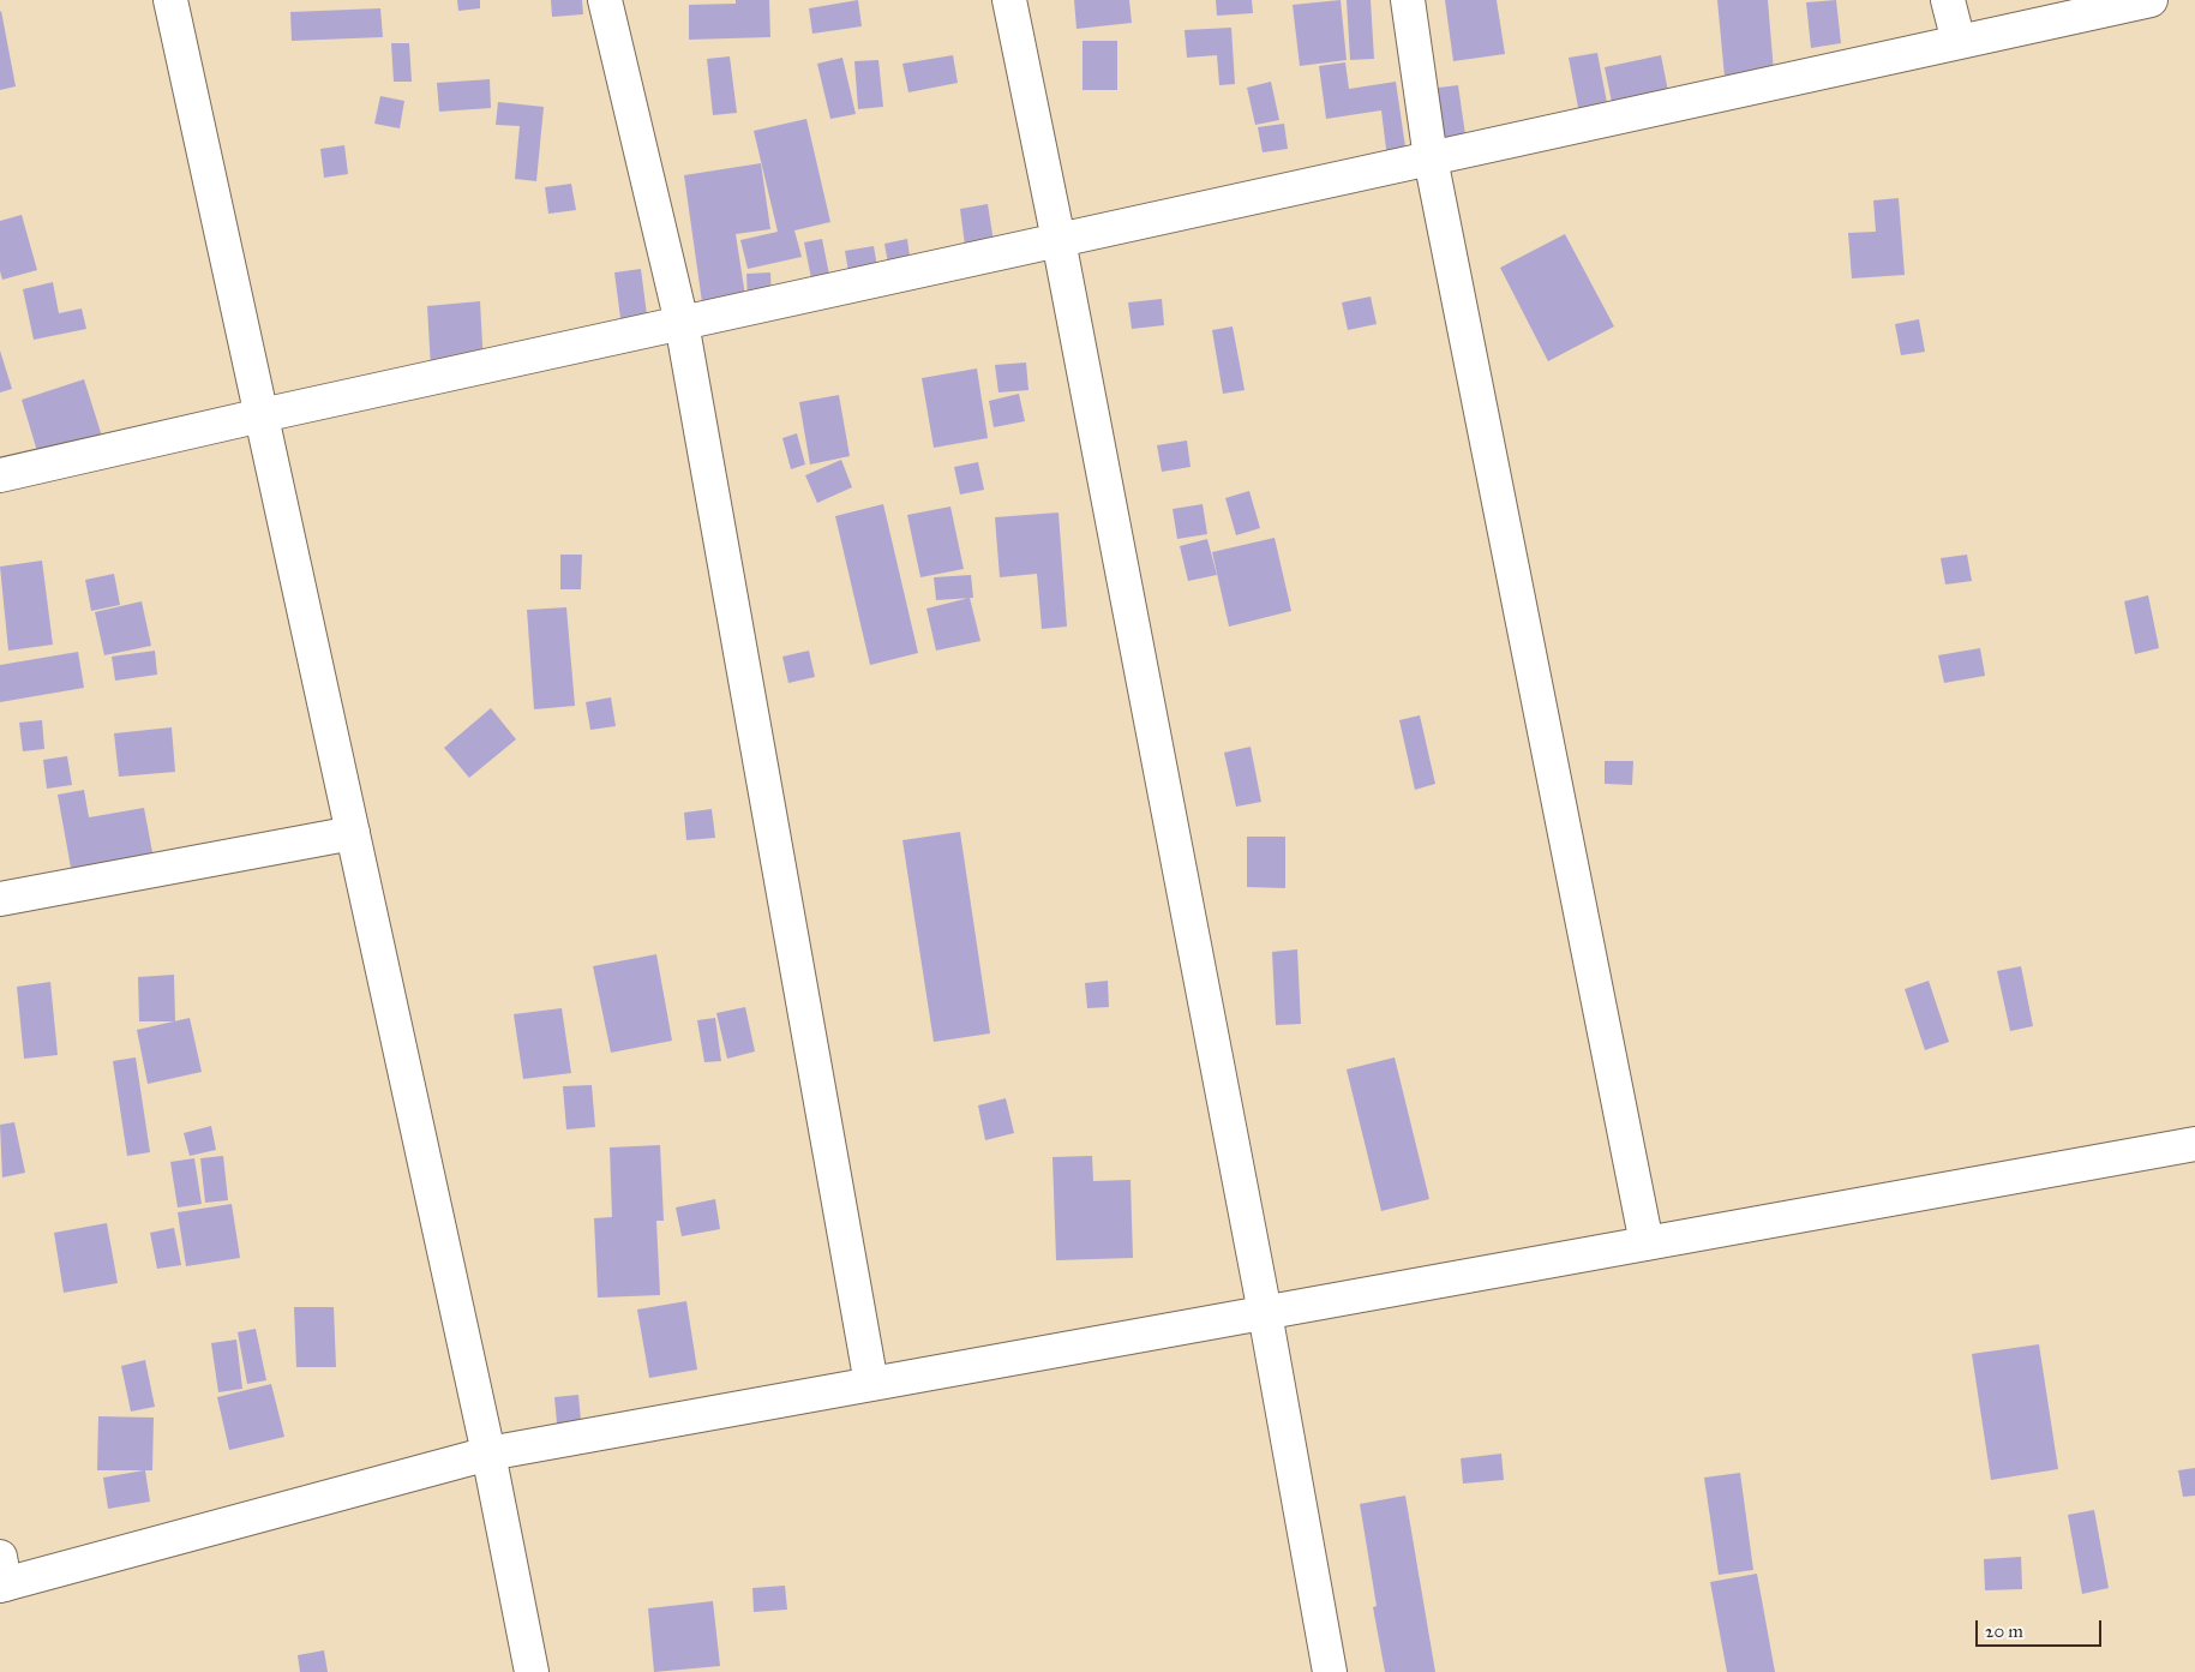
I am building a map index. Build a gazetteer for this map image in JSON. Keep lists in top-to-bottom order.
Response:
{
  "scale_bar": "20 m"
}
